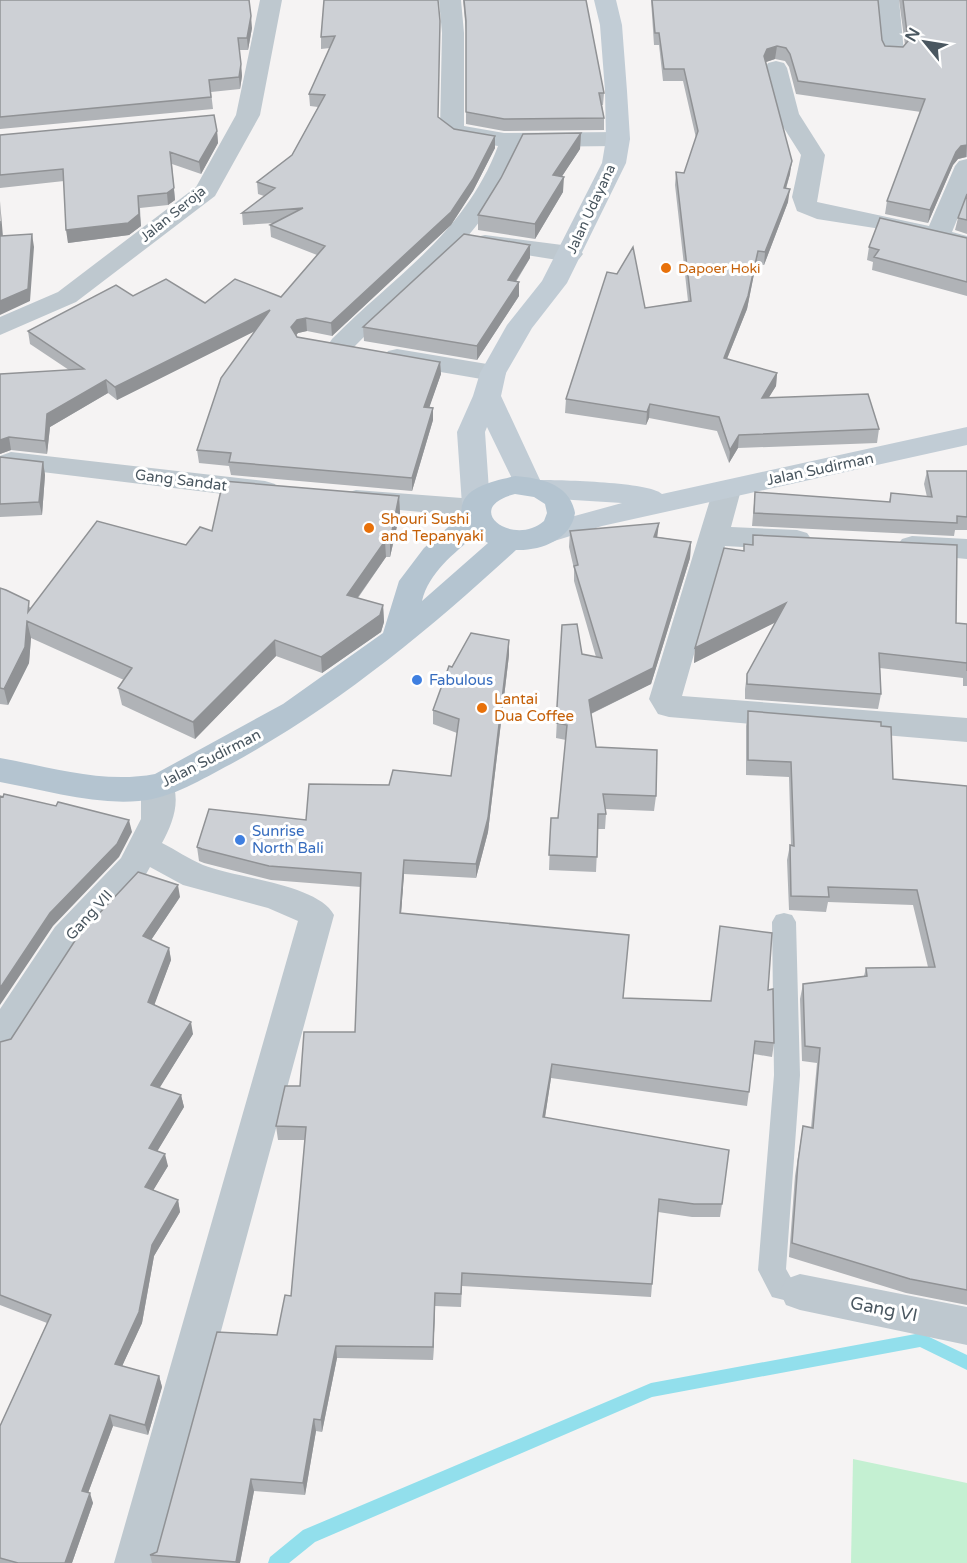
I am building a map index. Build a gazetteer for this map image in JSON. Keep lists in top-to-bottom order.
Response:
{
  "streets": {
    "main road": ["Jalan Sudirman"],
    "street": [
      "Jalan Udayana",
      "Jalan Seroja",
      "Gang Sandat",
      "Gang VII",
      "Gang VI"
    ]
  },
  "crossings": [
    ["Jalan Udayana", "Jalan Sudirman"],
    ["Jalan Sudirman", "Gang VII"]
  ],
  "places": [
    "Dapoer Hoki",
    "Shouri Sushi and Tepanyaki",
    "Fabulous",
    "Lantai Dua Coffee",
    "Sunrise North Bali"
  ],
  "north": "top left"
}
